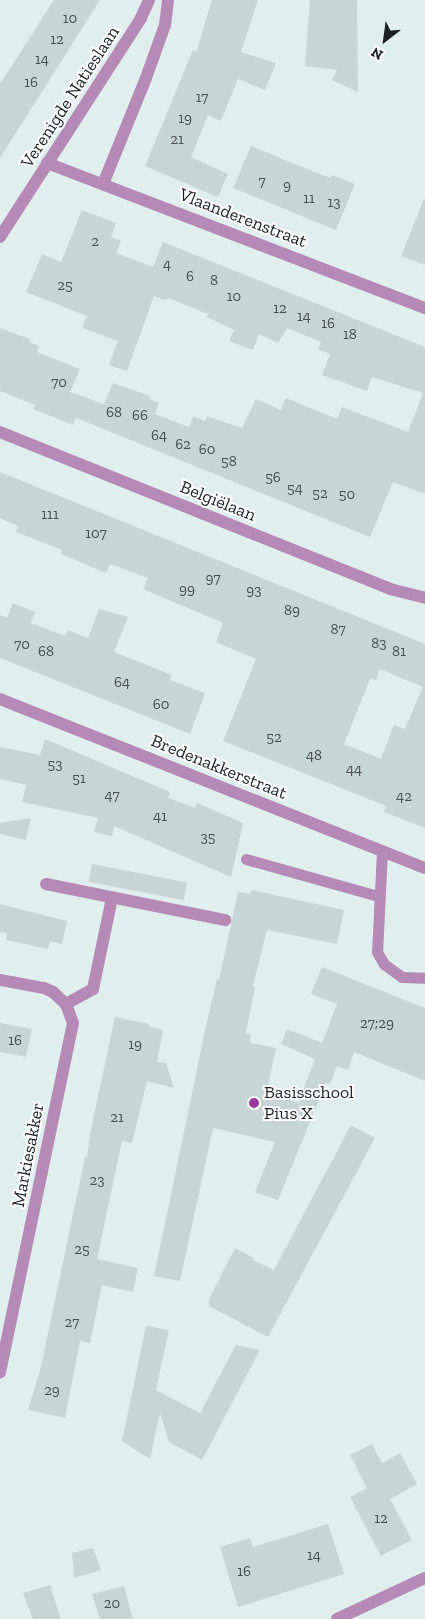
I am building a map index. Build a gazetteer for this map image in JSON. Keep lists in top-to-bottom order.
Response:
{
  "streets": {
    "street": [
      "Verenigde Natieslaan",
      "Vlaanderenstraat",
      "Belgiëlaan",
      "Bredenakkerstraat",
      "Markiesakker"
    ]
  },
  "crossings": [
    ["Verenigde Natieslaan", "Vlaanderenstraat"]
  ],
  "places": ["Basisschool Pius X"],
  "house_numbers": [
    "10",
    "12",
    "14",
    "16",
    "17",
    "19",
    "21",
    "7",
    "9",
    "11",
    "13",
    "2",
    "4",
    "6",
    "8",
    "25",
    "10",
    "12",
    "14",
    "16",
    "18",
    "70",
    "68",
    "66",
    "64",
    "62",
    "60",
    "58",
    "56",
    "54",
    "52",
    "50",
    "111",
    "107",
    "97",
    "99",
    "93",
    "89",
    "87",
    "83",
    "70",
    "68",
    "81",
    "64",
    "60",
    "52",
    "48",
    "53",
    "44",
    "51",
    "47",
    "42",
    "41",
    "35",
    "27;29",
    "16",
    "19",
    "21",
    "23",
    "25",
    "27",
    "29",
    "12",
    "14",
    "16",
    "20"
  ],
  "north": "bottom left"
}
